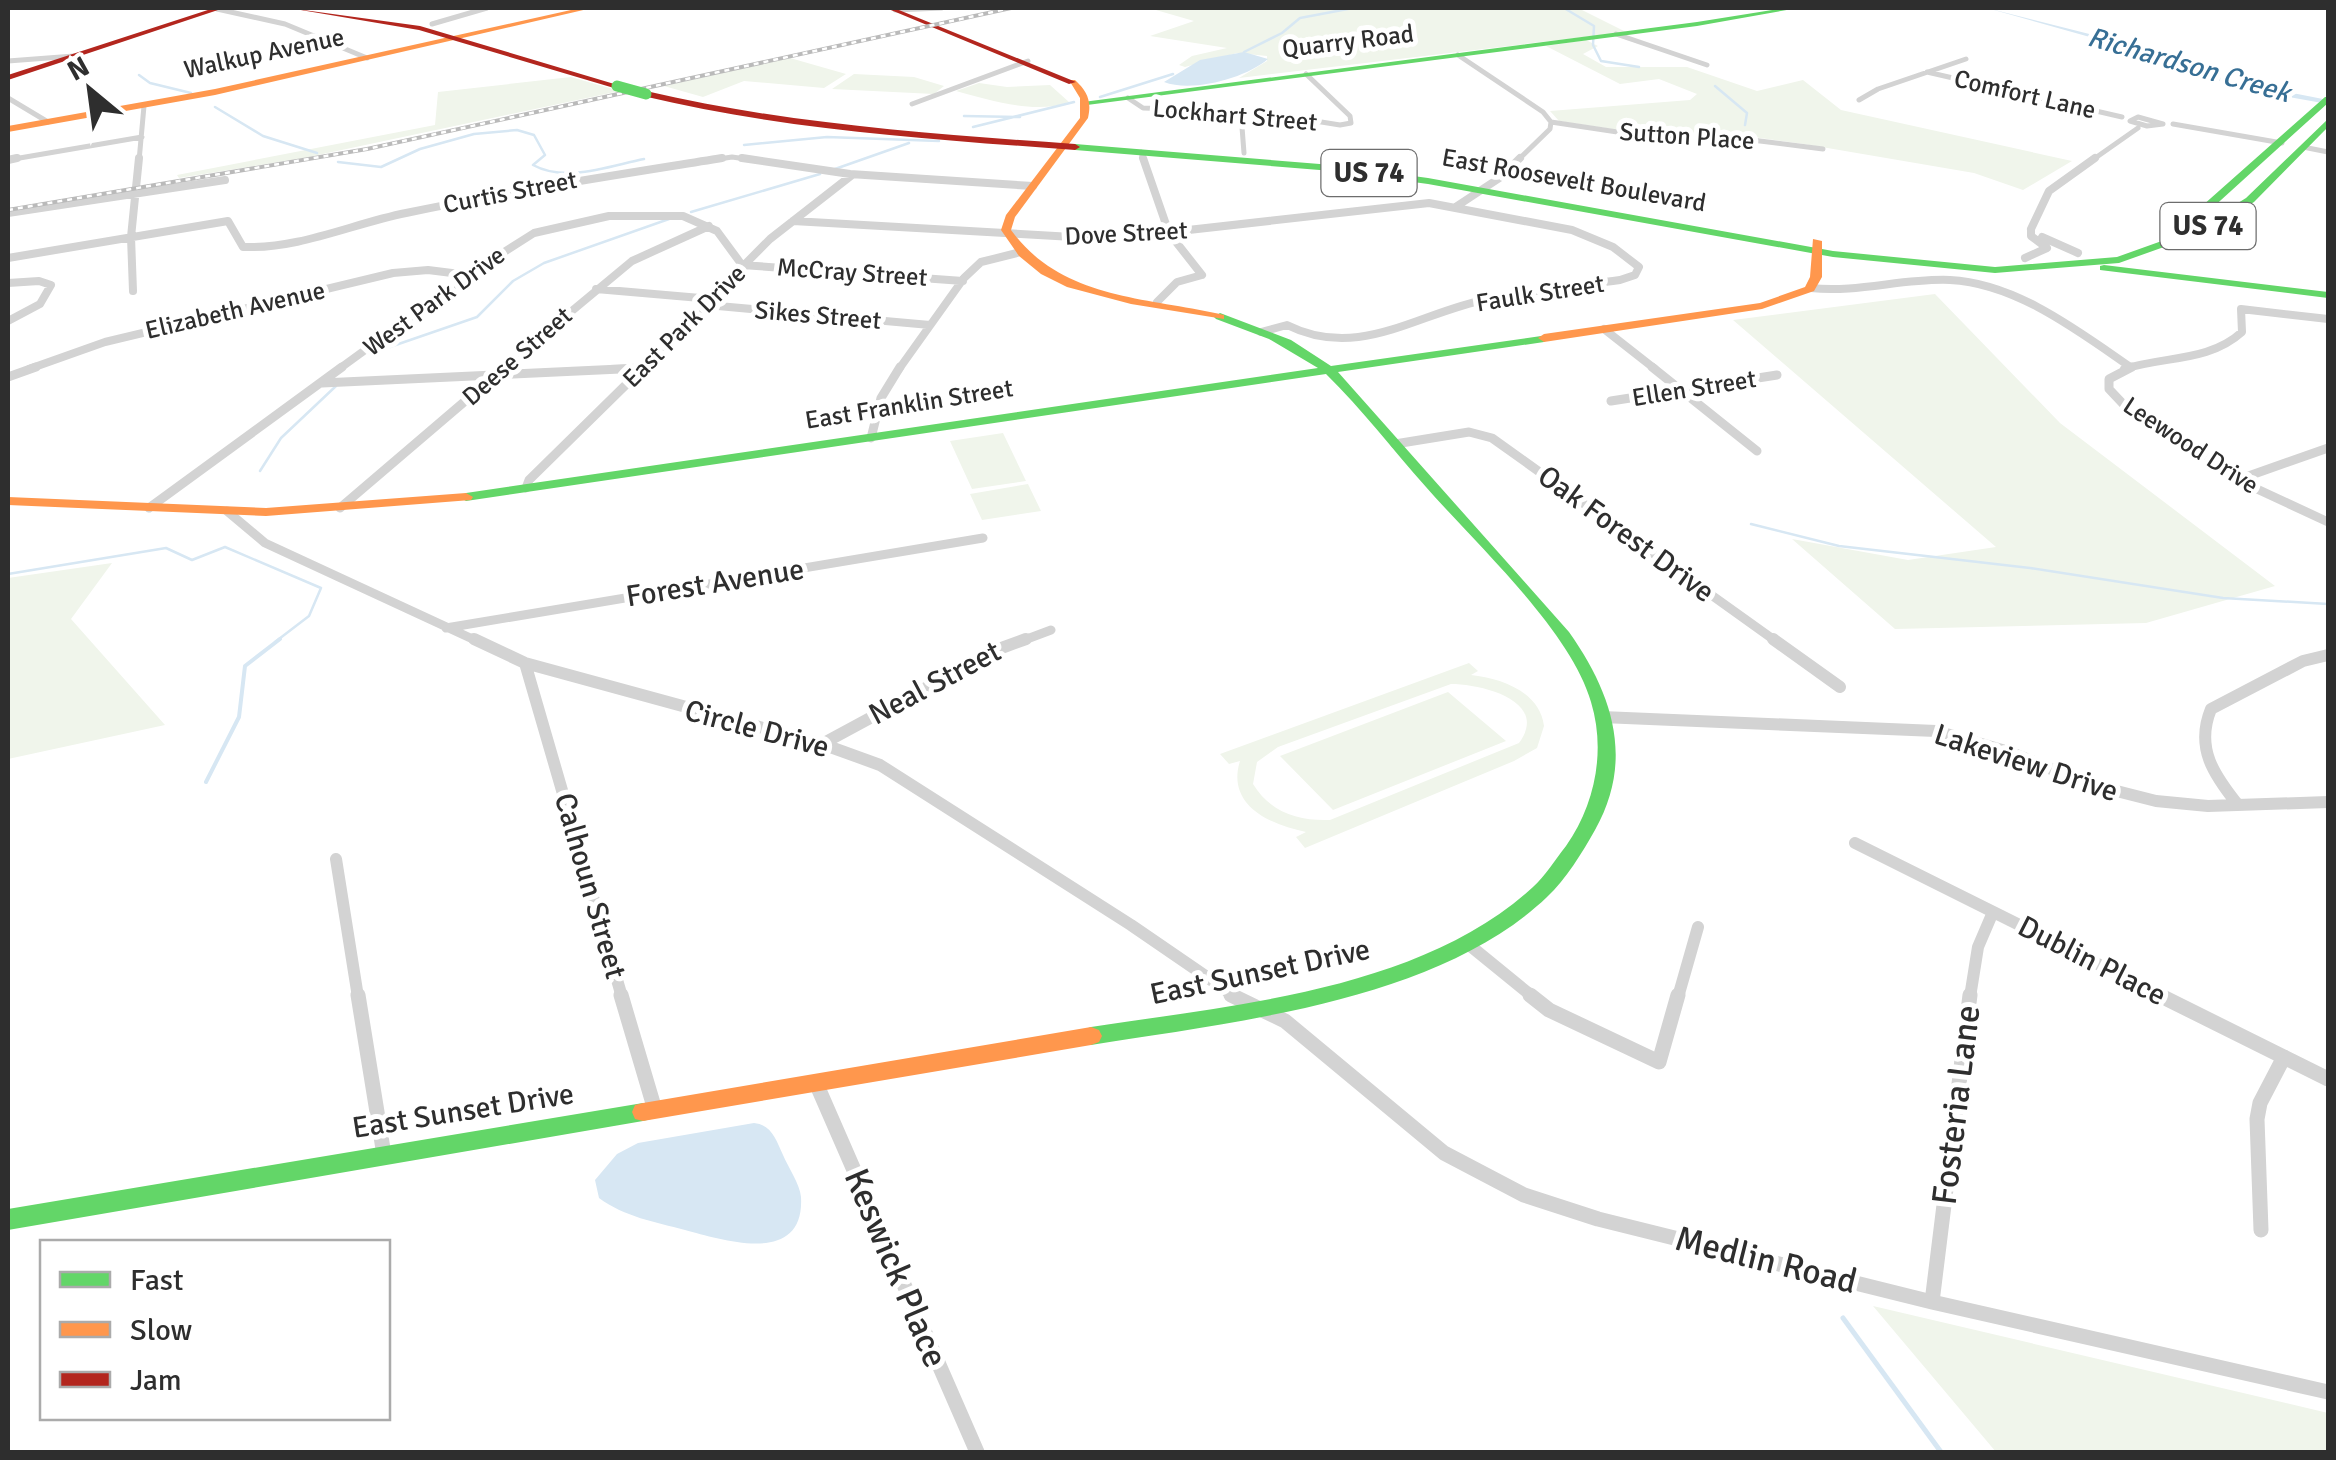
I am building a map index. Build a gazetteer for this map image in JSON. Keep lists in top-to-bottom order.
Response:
{
  "streets": {
    "main road": [
      "Quarry Road",
      "Walkup Avenue",
      "US 74",
      "East Roosevelt Boulevard",
      "East Franklin Street",
      "East Sunset Drive"
    ],
    "street": [
      "Comfort Lane",
      "Lockhart Street",
      "Sutton Place",
      "Curtis Street",
      "Dove Street",
      "McCray Street",
      "Faulk Street",
      "West Park Drive",
      "Elizabeth Avenue",
      "Sikes Street",
      "East Park Drive",
      "Deese Street",
      "Ellen Street",
      "Leewood Drive",
      "Oak Forest Drive",
      "Forest Avenue",
      "Neal Street",
      "Circle Drive",
      "Lakeview Drive",
      "Calhoun Street",
      "Dublin Place",
      "Fosteria Lane",
      "Medlin Road",
      "Keswick Place"
    ]
  },
  "crossings": [
    ["Quarry Road", "Lockhart Street"],
    ["Walkup Avenue", "US 74"],
    ["Walkup Avenue", "East Roosevelt Boulevard"],
    ["Comfort Lane", "East Roosevelt Boulevard"],
    ["US 74", "East Roosevelt Boulevard"],
    ["East Roosevelt Boulevard", "Dove Street"],
    ["East Roosevelt Boulevard", "Faulk Street"],
    ["Curtis Street", "East Park Drive"],
    ["Dove Street", "Faulk Street"],
    ["Dove Street", "East Park Drive"],
    ["Dove Street", "East Sunset Drive"],
    ["McCray Street", "East Park Drive"],
    ["Faulk Street", "East Sunset Drive"],
    ["West Park Drive", "Elizabeth Avenue"],
    ["West Park Drive", "Deese Street"],
    ["West Park Drive", "East Franklin Street"],
    ["Sikes Street", "East Park Drive"],
    ["Sikes Street", "Deese Street"],
    ["East Park Drive", "East Franklin Street"],
    ["Deese Street", "East Franklin Street"],
    ["East Franklin Street", "Circle Drive"],
    ["East Franklin Street", "East Sunset Drive"],
    ["Oak Forest Drive", "East Sunset Drive"],
    ["Forest Avenue", "Circle Drive"],
    ["Neal Street", "Circle Drive"],
    ["Circle Drive", "Calhoun Street"],
    ["Circle Drive", "East Sunset Drive"],
    ["Circle Drive", "Medlin Road"],
    ["Lakeview Drive", "East Sunset Drive"],
    ["Calhoun Street", "East Sunset Drive"],
    ["Dublin Place", "Fosteria Lane"],
    ["East Sunset Drive", "Medlin Road"],
    ["East Sunset Drive", "Keswick Place"],
    ["Fosteria Lane", "Medlin Road"]
  ],
  "water": ["Richardson Creek"],
  "legend": ["Fast", "Slow", "Jam"],
  "north": "top left"
}
